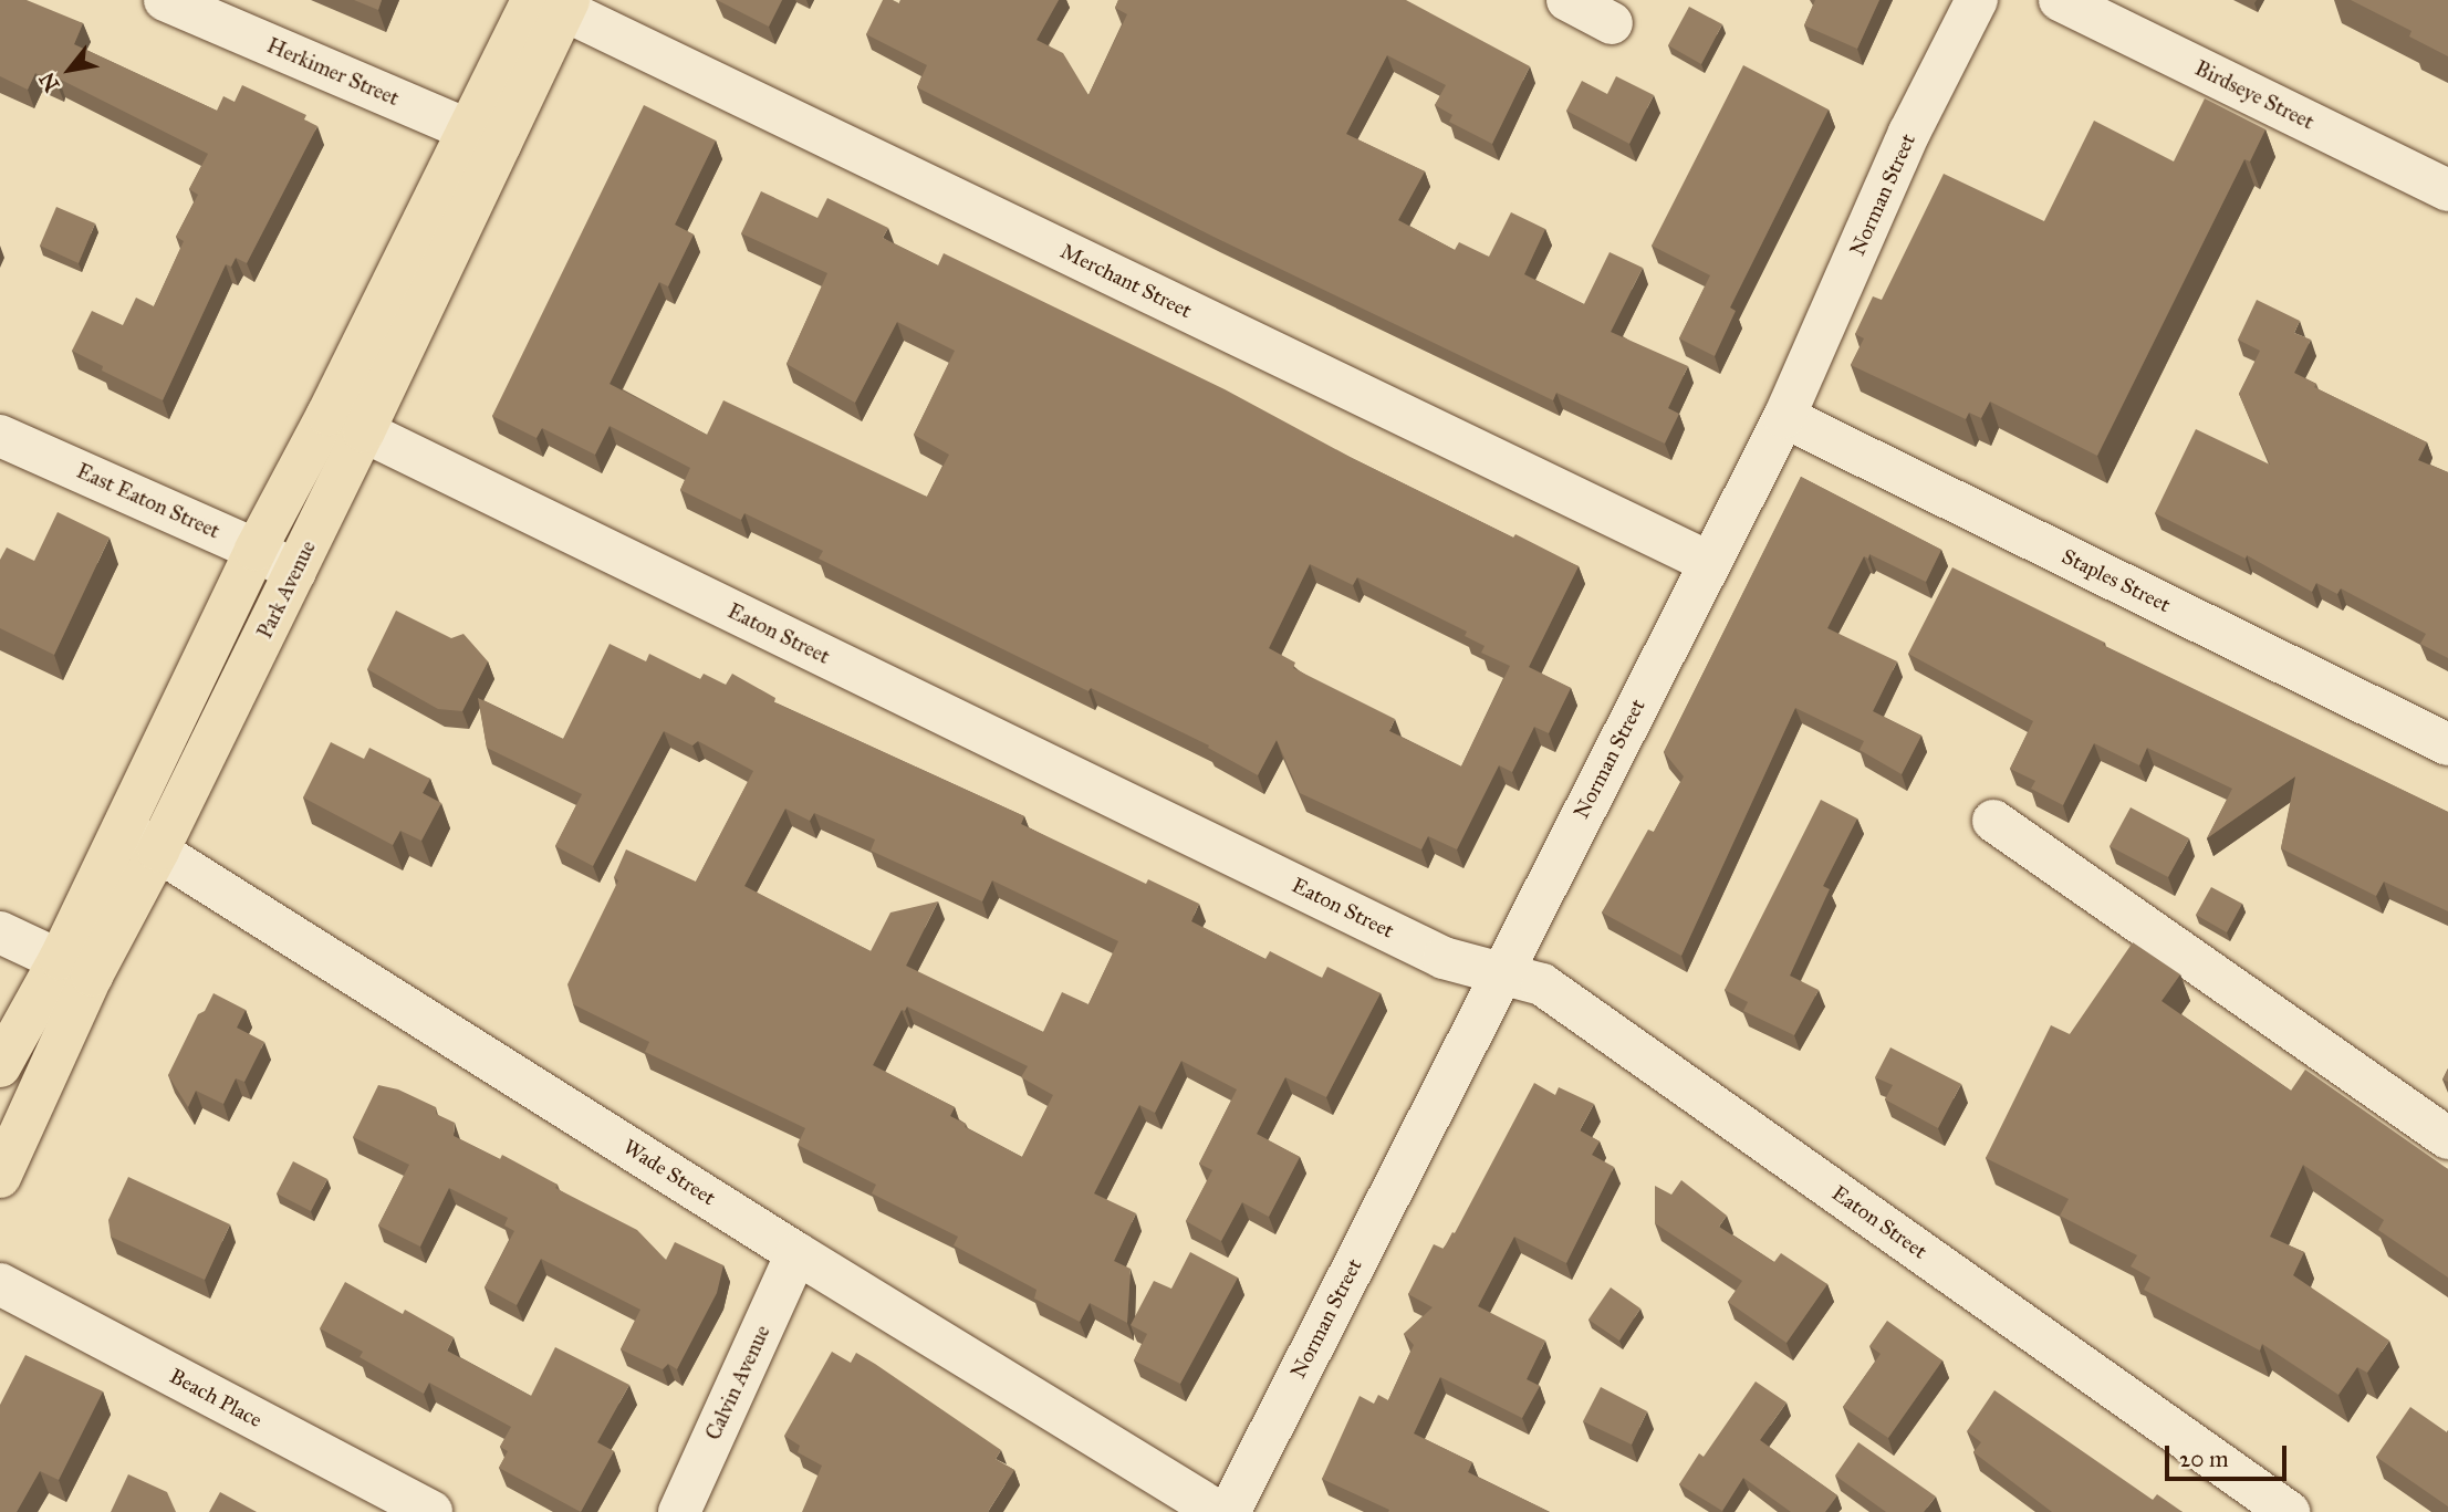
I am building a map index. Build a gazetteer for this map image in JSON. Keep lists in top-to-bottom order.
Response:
{
  "streets": {
    "main road": ["Park Avenue"],
    "street": [
      "Herkimer Street",
      "Birdseye Street",
      "Norman Street",
      "Merchant Street",
      "East Eaton Street",
      "Staples Street",
      "Eaton Street",
      "Wade Street",
      "Calvin Avenue",
      "Beach Place"
    ]
  },
  "crossings": [
    ["Herkimer Street", "Park Avenue"],
    ["Norman Street", "Merchant Street"],
    ["Norman Street", "Staples Street"],
    ["Norman Street", "Eaton Street"],
    ["Merchant Street", "Park Avenue"],
    ["East Eaton Street", "Park Avenue"],
    ["Park Avenue", "Eaton Street"],
    ["Park Avenue", "Wade Street"],
    ["Wade Street", "Calvin Avenue"]
  ],
  "scale_bar": "20 m",
  "north": "bottom left"
}
